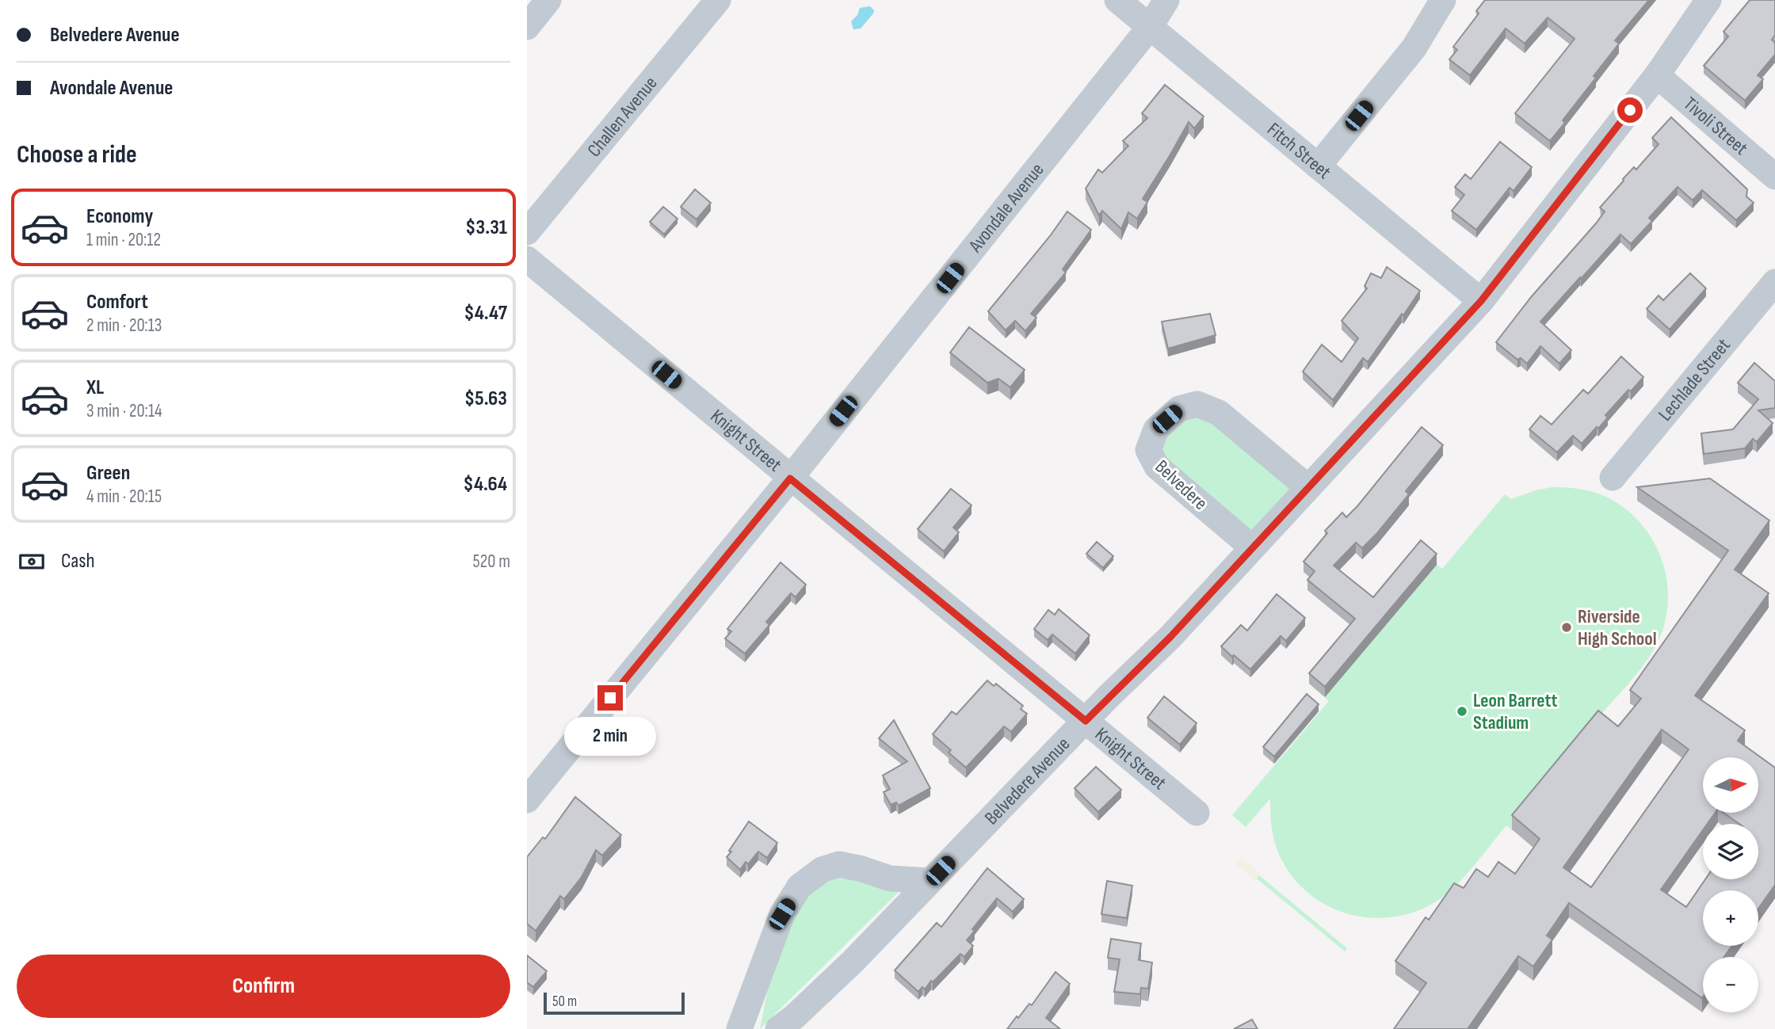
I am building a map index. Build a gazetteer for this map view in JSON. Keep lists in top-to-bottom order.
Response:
{
  "streets": {
    "street": [
      "Challen Avenue",
      "Tivoli Street",
      "Fitch Street",
      "Avondale Avenue",
      "Lechlade Street",
      "Knight Street",
      "Belvedere",
      "Belvedere Avenue"
    ]
  },
  "crossings": [
    ["Tivoli Street", "Belvedere Avenue"],
    ["Fitch Street", "Avondale Avenue"],
    ["Fitch Street", "Belvedere Avenue"],
    ["Avondale Avenue", "Knight Street"],
    ["Knight Street", "Belvedere Avenue"],
    ["Belvedere", "Belvedere Avenue"]
  ],
  "places": ["Riverside High School", "Leon Barrett Stadium"],
  "scale_bar": "50 m",
  "north": "right",
  "page": {
    "banner": ["Belvedere Avenue", "Avondale Avenue"],
    "heading": "Choose a ride",
    "list": [
      {
        "name": "Economy",
        "note": "1 min · 20:12",
        "value": "$3.31"
      },
      {
        "name": "Comfort",
        "note": "2 min · 20:13",
        "value": "$4.47"
      },
      {
        "name": "XL",
        "note": "3 min · 20:14",
        "value": "$5.63"
      },
      {
        "name": "Green",
        "note": "4 min · 20:15",
        "value": "$4.64"
      }
    ],
    "pay": ["Cash", "520 m"],
    "bubble": "2 min",
    "map_buttons": ["+", "−"],
    "buttons": "Confirm",
    "scale": "50 m"
  }
}
